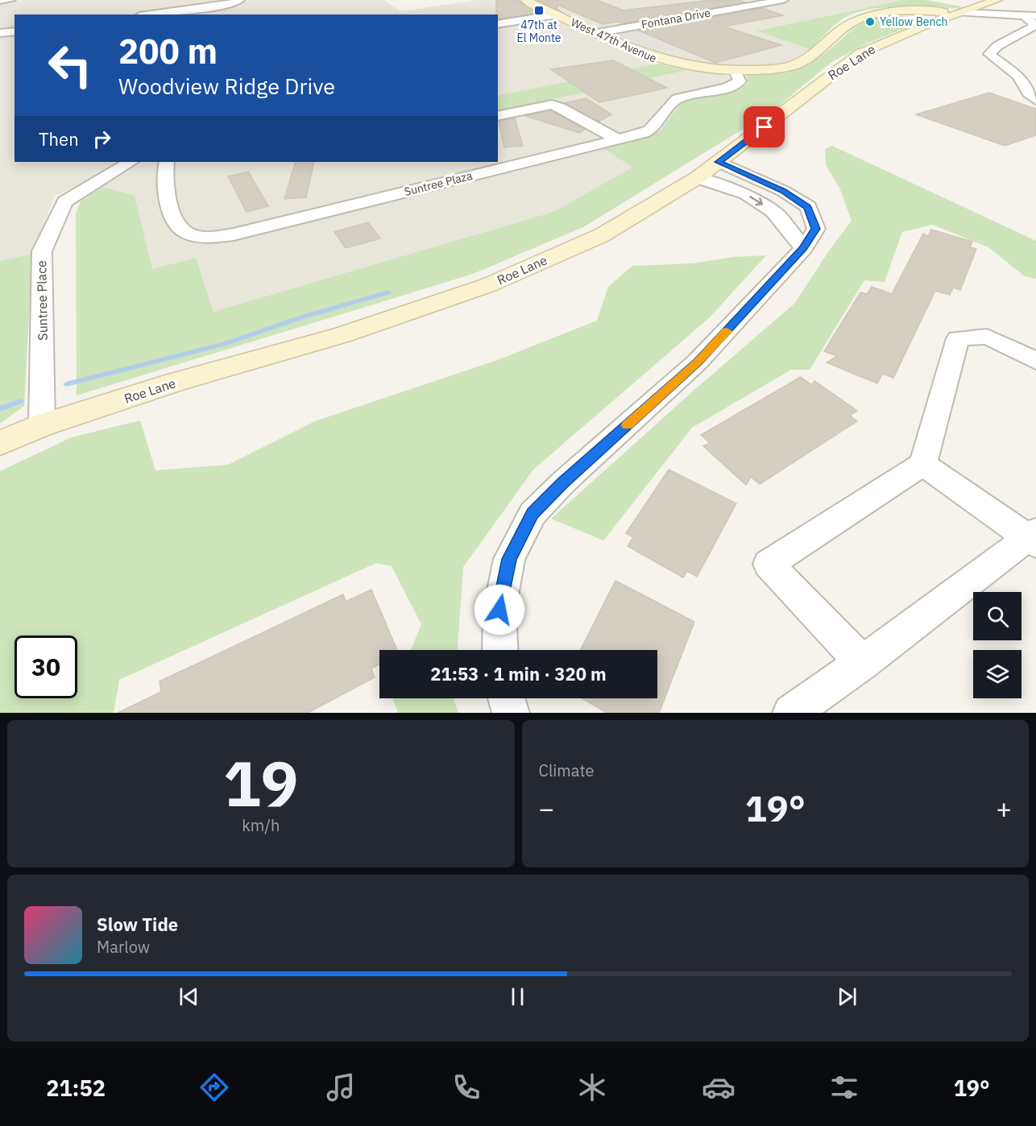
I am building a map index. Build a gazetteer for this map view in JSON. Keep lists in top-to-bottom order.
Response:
{
  "streets": {
    "street": [
      "Fontana Drive",
      "West 47th Avenue",
      "Roe Lane",
      "Suntree Plaza",
      "Suntree Place"
    ]
  },
  "crossings": [
    ["Fontana Drive", "West 47th Avenue"],
    ["West 47th Avenue", "Suntree Plaza"],
    ["Roe Lane", "Suntree Place"]
  ],
  "places": {
    "transit": ["47th at El Monte"],
    "other": ["Yellow Bench"]
  },
  "page": {
    "turn": ["200 m", "Woodview Ridge Drive"],
    "then": "Then",
    "limit": "30",
    "trip": "21:53 · 1 min · 320 m",
    "tile": [
      ["19", "km/h"],
      "Climate"
    ],
    "heat": ["−", "19°", "+"],
    "song": ["Slow Tide", "Marlow"],
    "tabs": ["21:52", "19°"]
  }
}
